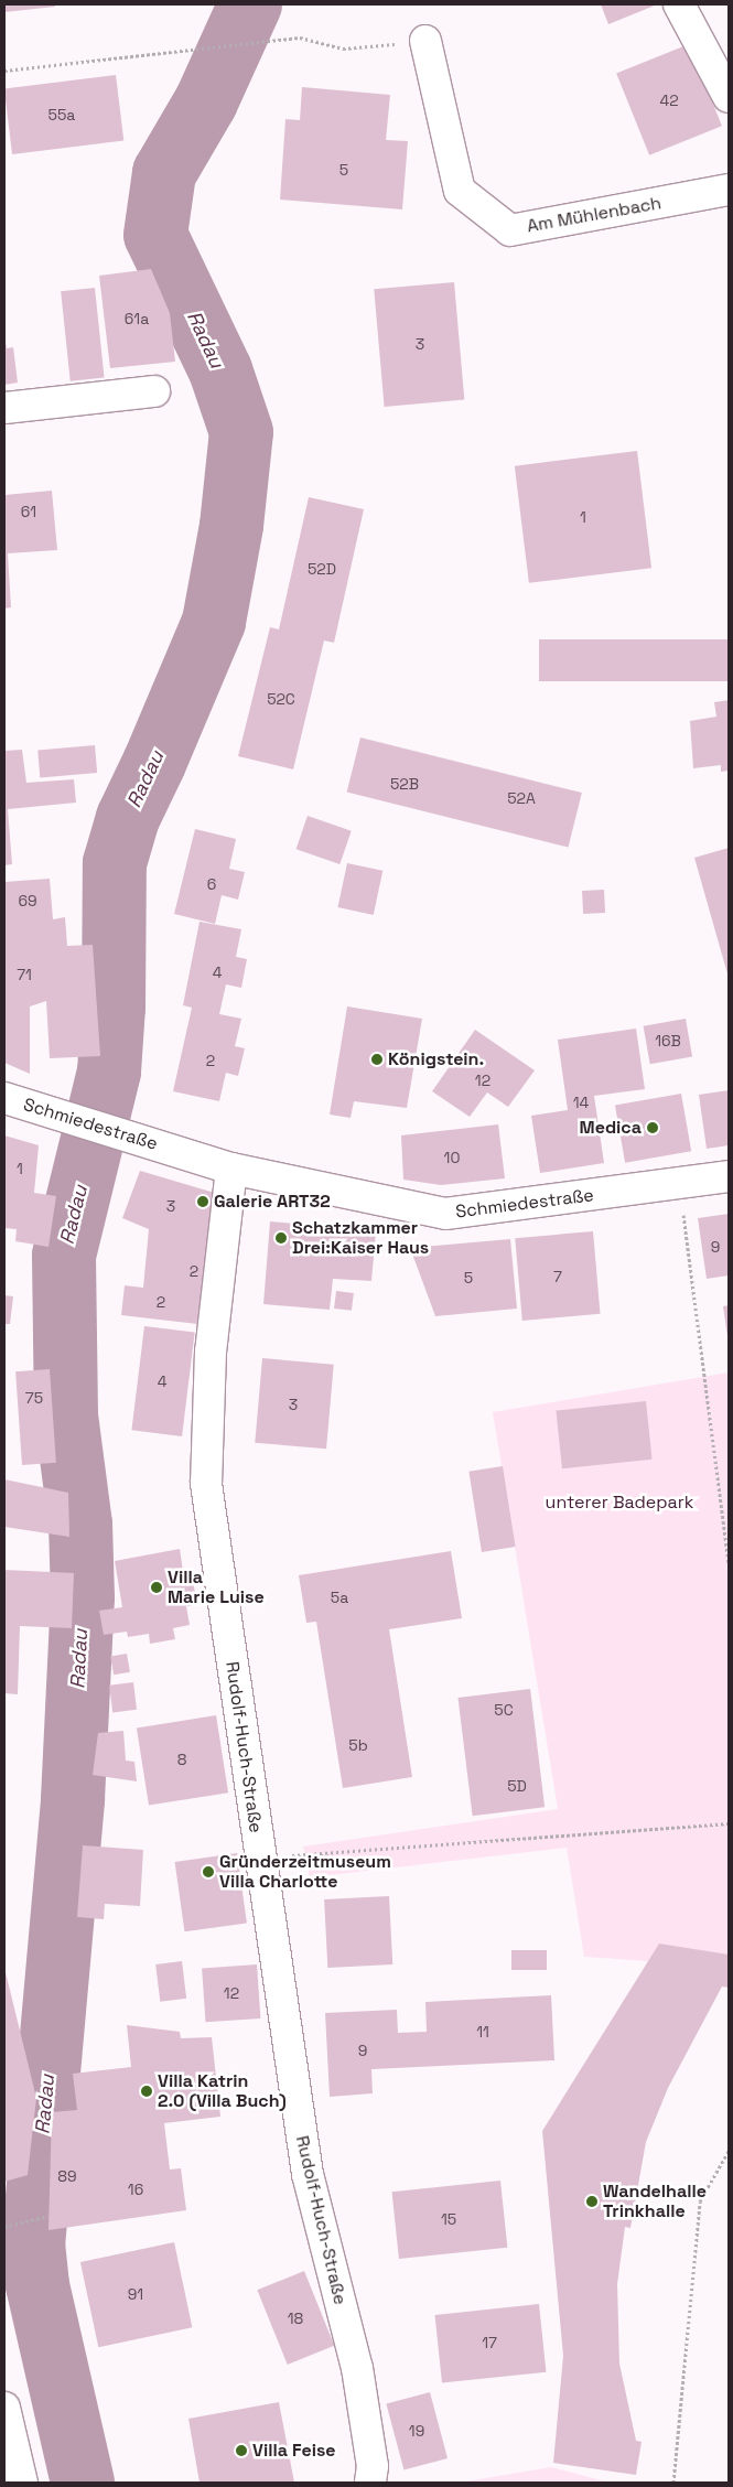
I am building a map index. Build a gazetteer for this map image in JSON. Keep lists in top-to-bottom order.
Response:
{
  "streets": {
    "street": ["Am Mühlenbach", "Schmiedestraße", "Rudolf-Huch-Straße"]
  },
  "crossings": [
    ["Schmiedestraße", "Rudolf-Huch-Straße"]
  ],
  "water": ["Radau"],
  "parks": ["unterer Badepark"],
  "places": [
    "Königstein.",
    "Medica",
    "Galerie ART32",
    "Schatzkammer Drei:Kaiser Haus",
    "Villa Marie Luise",
    "Gründerzeitmuseum Villa Charlotte",
    "Villa Katrin 2.0 (Villa Buch)",
    "Wandelhalle Trinkhalle",
    "Villa Feise"
  ],
  "house_numbers": [
    "42",
    "55a",
    "5",
    "61a",
    "3",
    "61",
    "1",
    "52D",
    "52C",
    "52B",
    "52A",
    "6",
    "69",
    "4",
    "71",
    "16B",
    "2",
    "12",
    "14",
    "10",
    "1",
    "3",
    "9",
    "2",
    "7",
    "5",
    "2",
    "4",
    "75",
    "3",
    "5a",
    "5C",
    "5b",
    "8",
    "5D",
    "12",
    "11",
    "9",
    "89",
    "16",
    "15",
    "91",
    "18",
    "17",
    "19"
  ]
}
